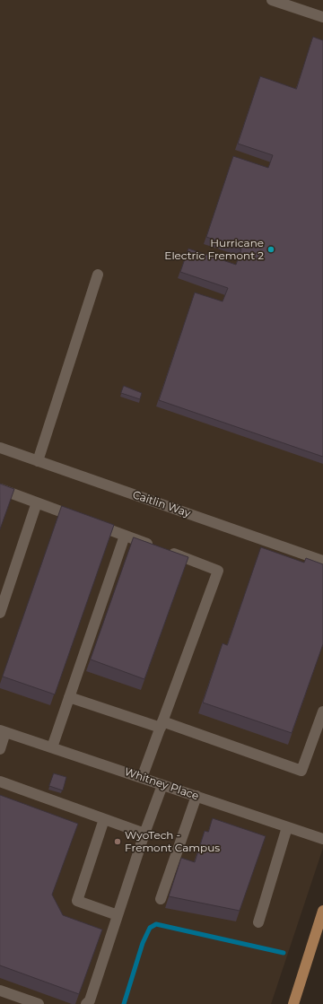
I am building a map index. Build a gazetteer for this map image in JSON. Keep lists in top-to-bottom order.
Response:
{
  "streets": {
    "street": ["Caitlin Way", "Whitney Place"]
  },
  "places": ["Hurricane Electric Fremont 2", "WyoTech - Fremont Campus"]
}
